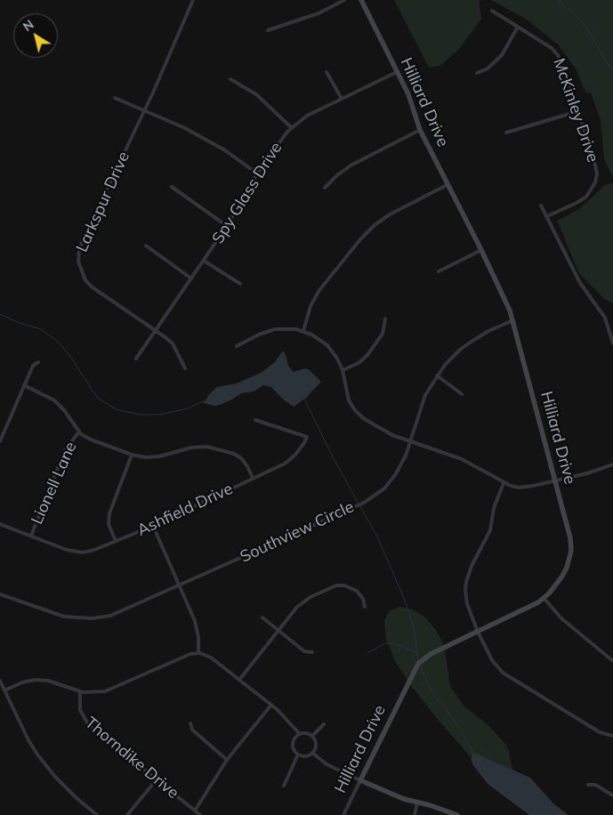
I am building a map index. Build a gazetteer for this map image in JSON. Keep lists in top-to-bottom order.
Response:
{
  "streets": {
    "street": [
      "Hilliard Drive",
      "McKinley Drive",
      "Spy Glass Drive",
      "Larkspur Drive",
      "Lionell Lane",
      "Ashfield Drive",
      "Southview Circle",
      "Thorndike Drive"
    ]
  },
  "crossings": [
    ["Hilliard Drive", "Spy Glass Drive"],
    ["Hilliard Drive", "Southview Circle"],
    ["Spy Glass Drive", "Larkspur Drive"],
    ["Lionell Lane", "Ashfield Drive"]
  ],
  "north": "top left"
}
